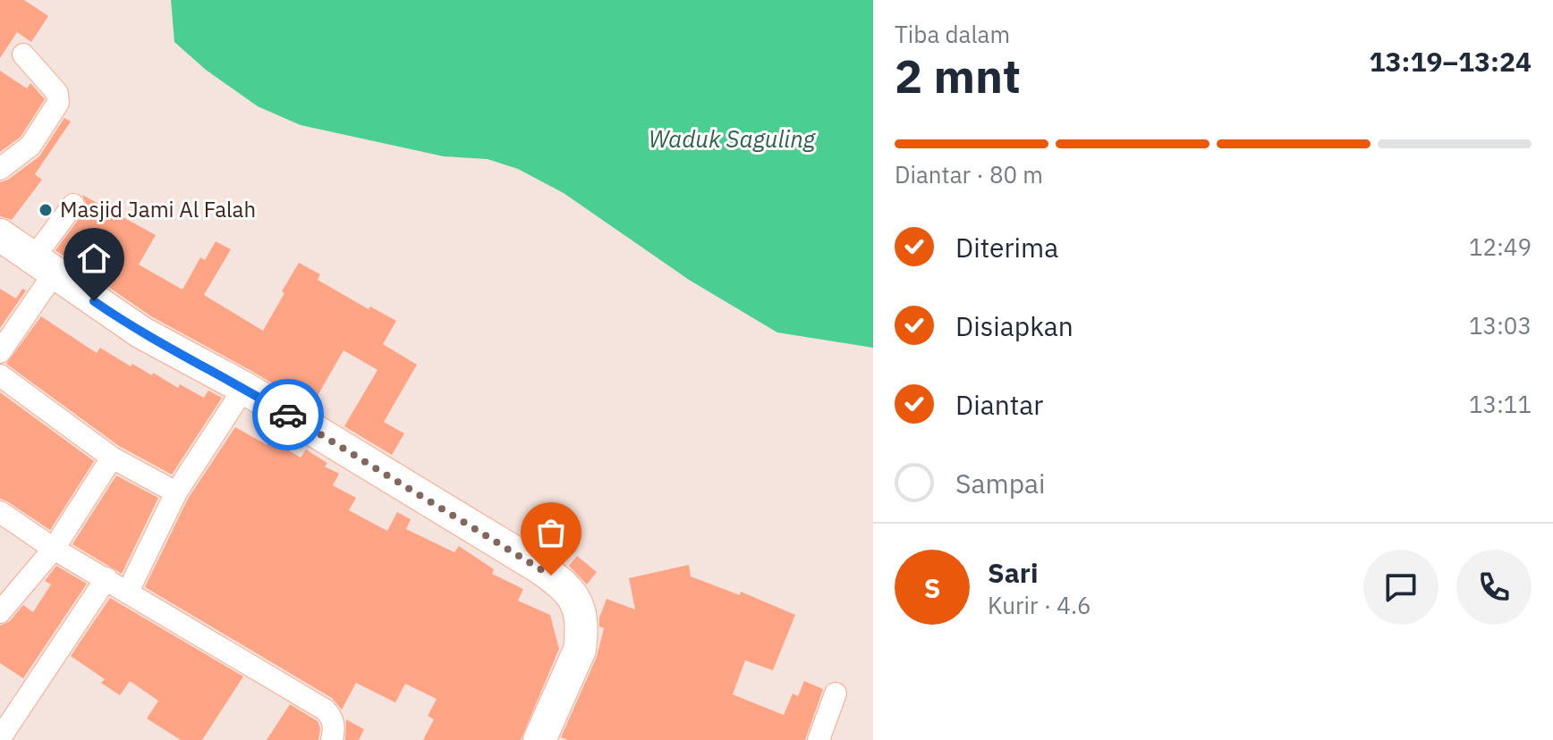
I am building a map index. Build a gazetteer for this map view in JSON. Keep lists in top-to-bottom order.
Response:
{
  "water": ["Waduk Saguling"],
  "places": ["Masjid Jami Al Falah"],
  "page": {
    "heading": ["2 mnt", "Tiba dalam", "13:19–13:24"],
    "panel": ["Sari", "Kurir · 4.6"],
    "bar": "Diantar · 80 m",
    "list": [
      ["Diterima", "12:49"],
      ["Disiapkan", "13:03"],
      ["Diantar", "13:11"],
      "Sampai"
    ],
    "round": "S"
  }
}
